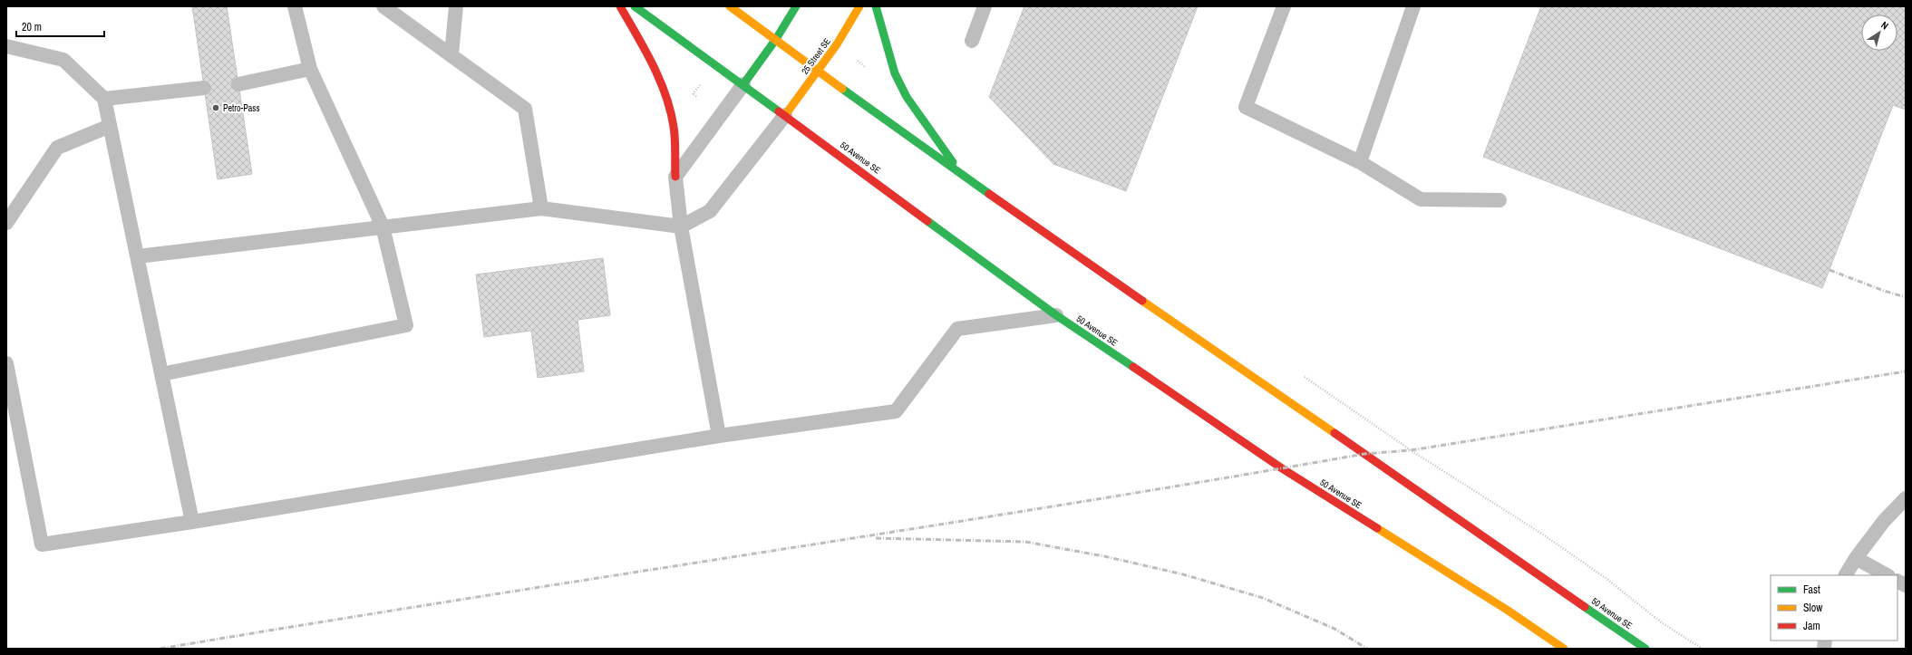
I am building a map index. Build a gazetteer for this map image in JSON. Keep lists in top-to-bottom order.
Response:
{
  "streets": {
    "street": ["25 Street SE", "50 Avenue SE"]
  },
  "crossings": [
    ["25 Street SE", "50 Avenue SE"]
  ],
  "places": ["Petro-Pass"],
  "legend": ["Fast", "Slow", "Jam"],
  "scale_bar": "20 m",
  "north": "top right"
}
